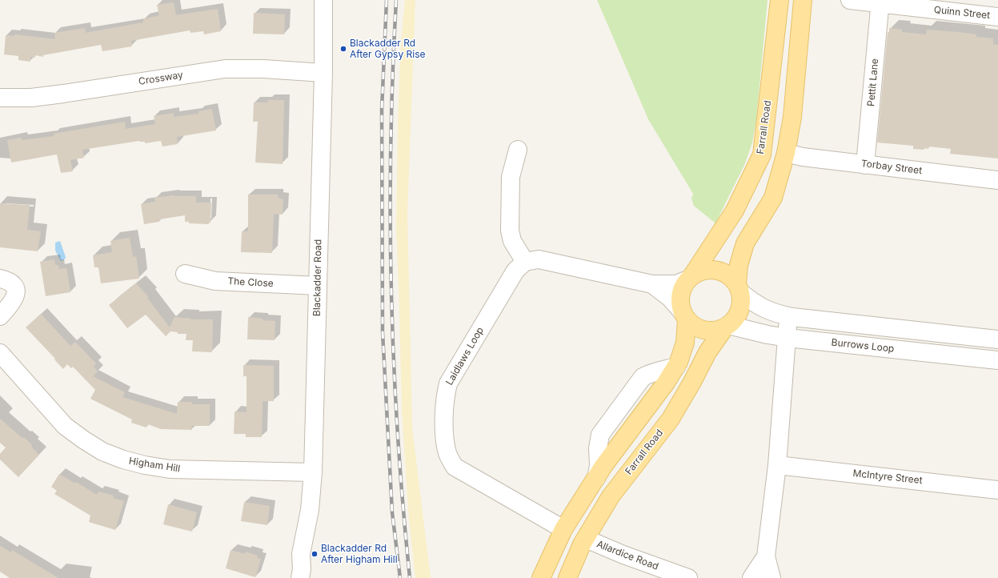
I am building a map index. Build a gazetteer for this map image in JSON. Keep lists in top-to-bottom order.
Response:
{
  "streets": {
    "main road": ["Farrall Road"],
    "street": [
      "Quinn Street",
      "Crossway",
      "Pettit Lane",
      "Torbay Street",
      "Blackadder Road",
      "The Close",
      "Burrows Loop",
      "Laidlaws Loop",
      "Higham Hill",
      "McIntyre Street",
      "Allardice Road"
    ]
  },
  "crossings": [
    ["Quinn Street", "Pettit Lane"],
    ["Crossway", "Blackadder Road"],
    ["Pettit Lane", "Torbay Street"],
    ["Farrall Road", "Burrows Loop"],
    ["Farrall Road", "Allardice Road"],
    ["Blackadder Road", "The Close"],
    ["Blackadder Road", "Higham Hill"]
  ],
  "places": ["Blackadder Rd After Gypsy Rise", "Blackadder Rd After Higham Hill"]
}
